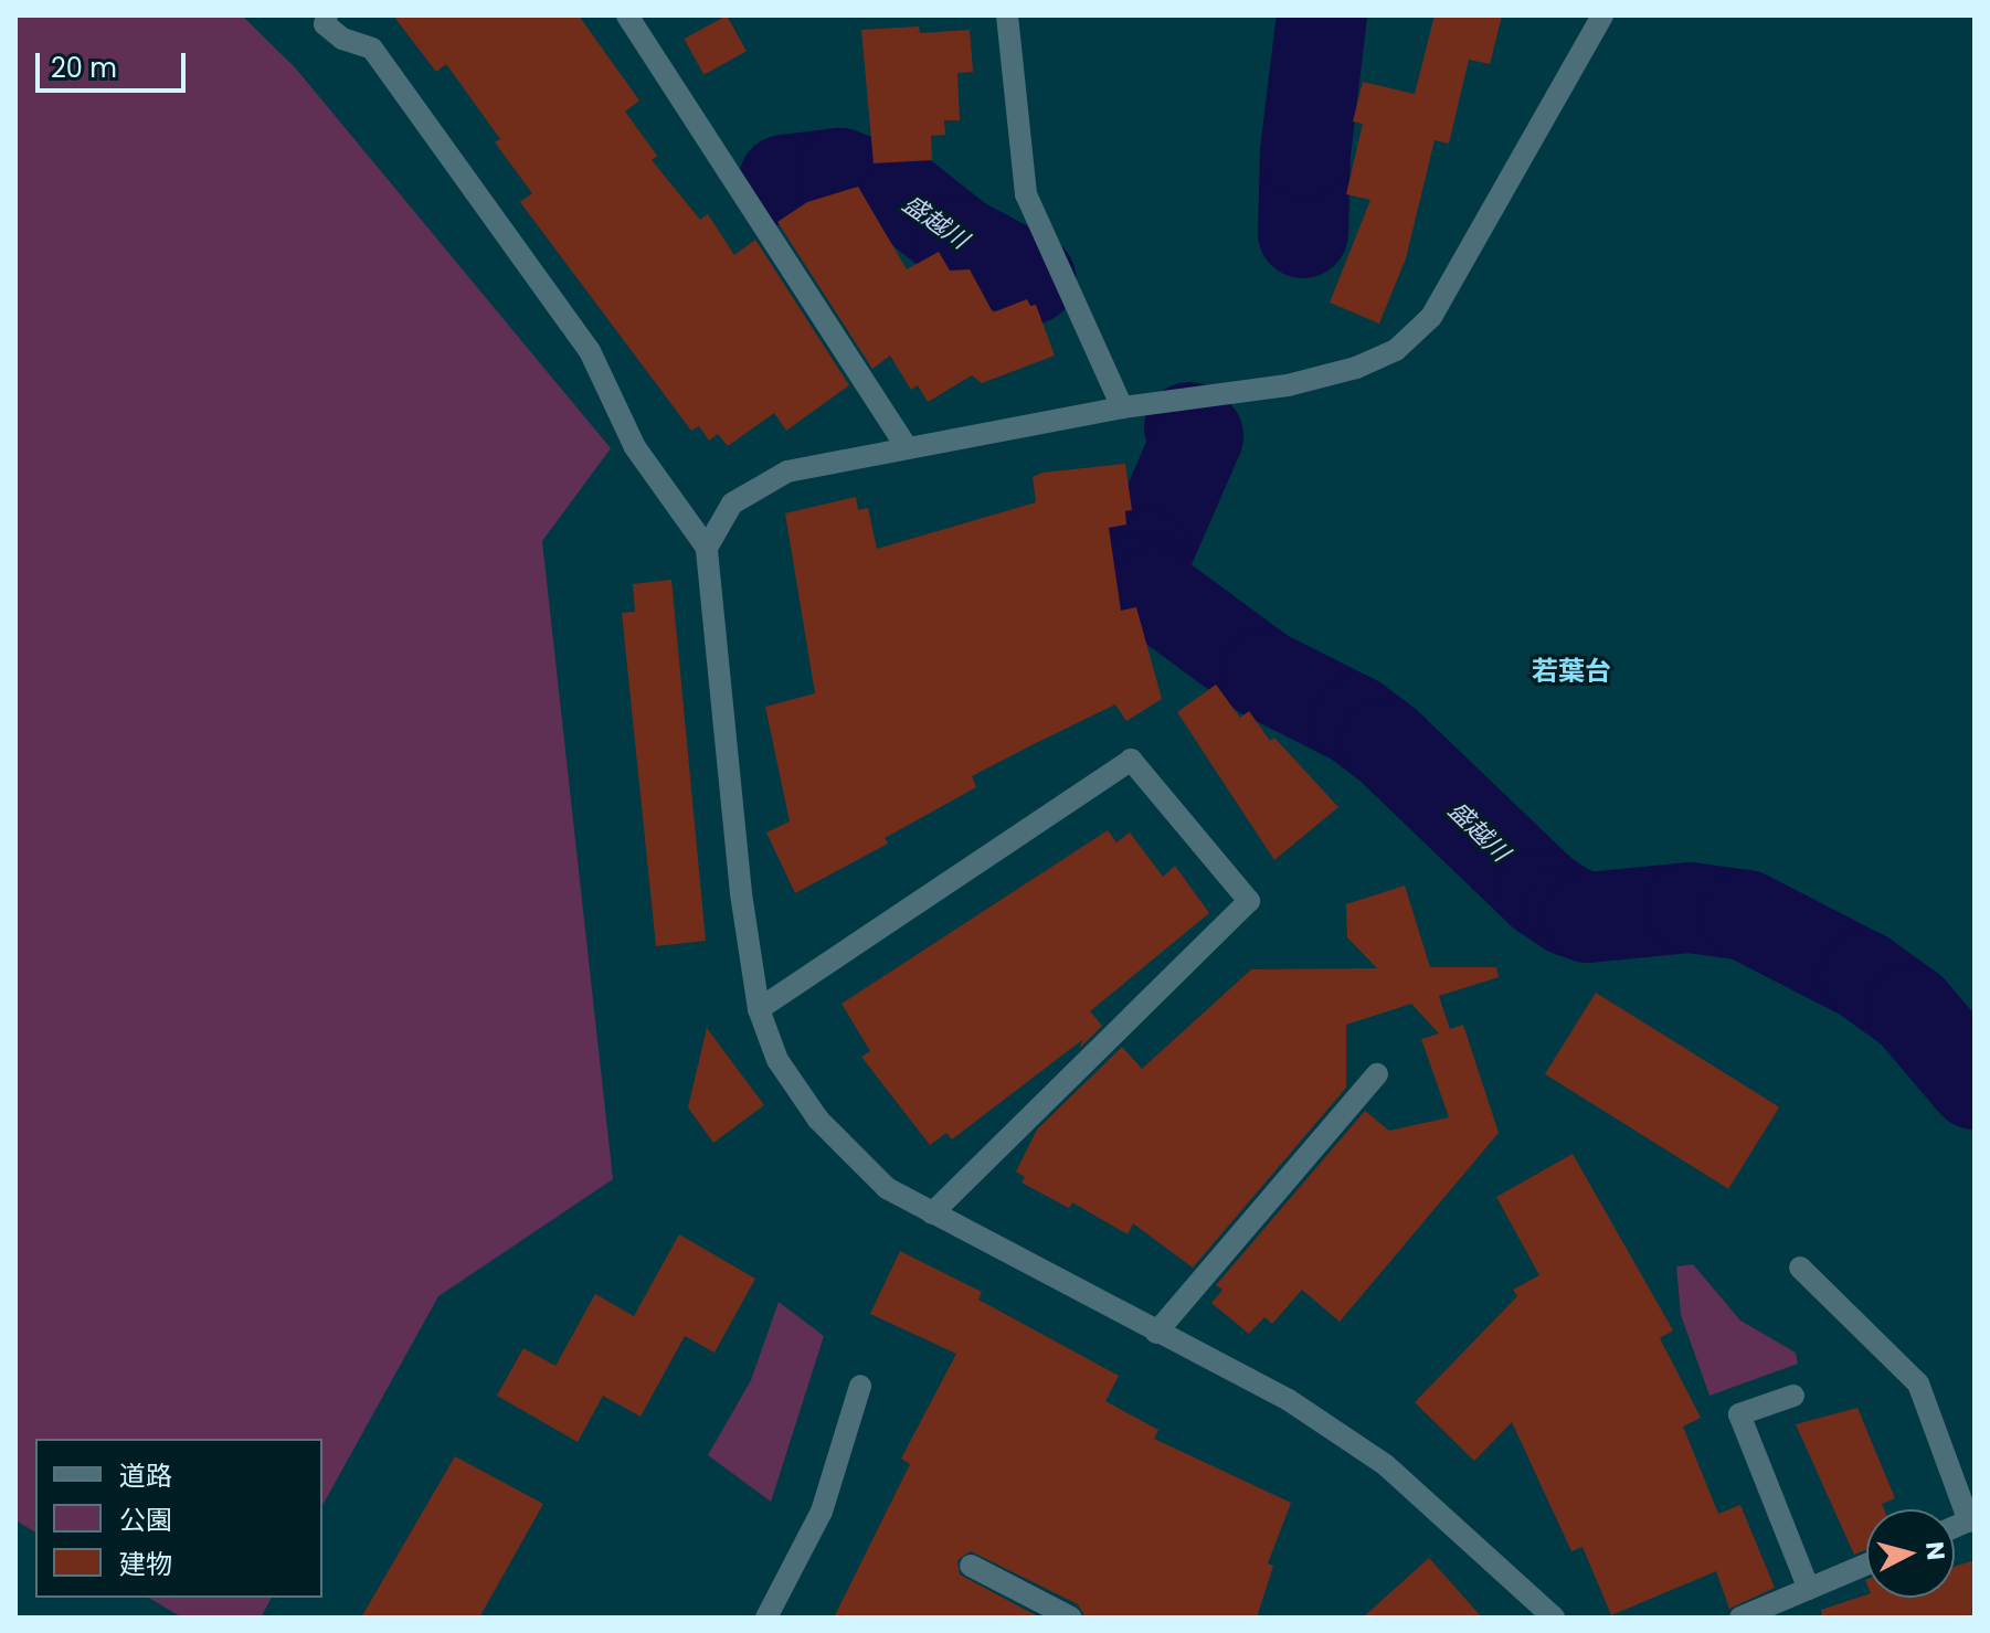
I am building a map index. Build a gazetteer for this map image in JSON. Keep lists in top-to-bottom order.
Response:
{
  "districts": ["若葉台"],
  "water": ["盛越川"],
  "legend": ["道路", "公園", "建物"],
  "scale_bar": "20 m",
  "north": "right"
}
